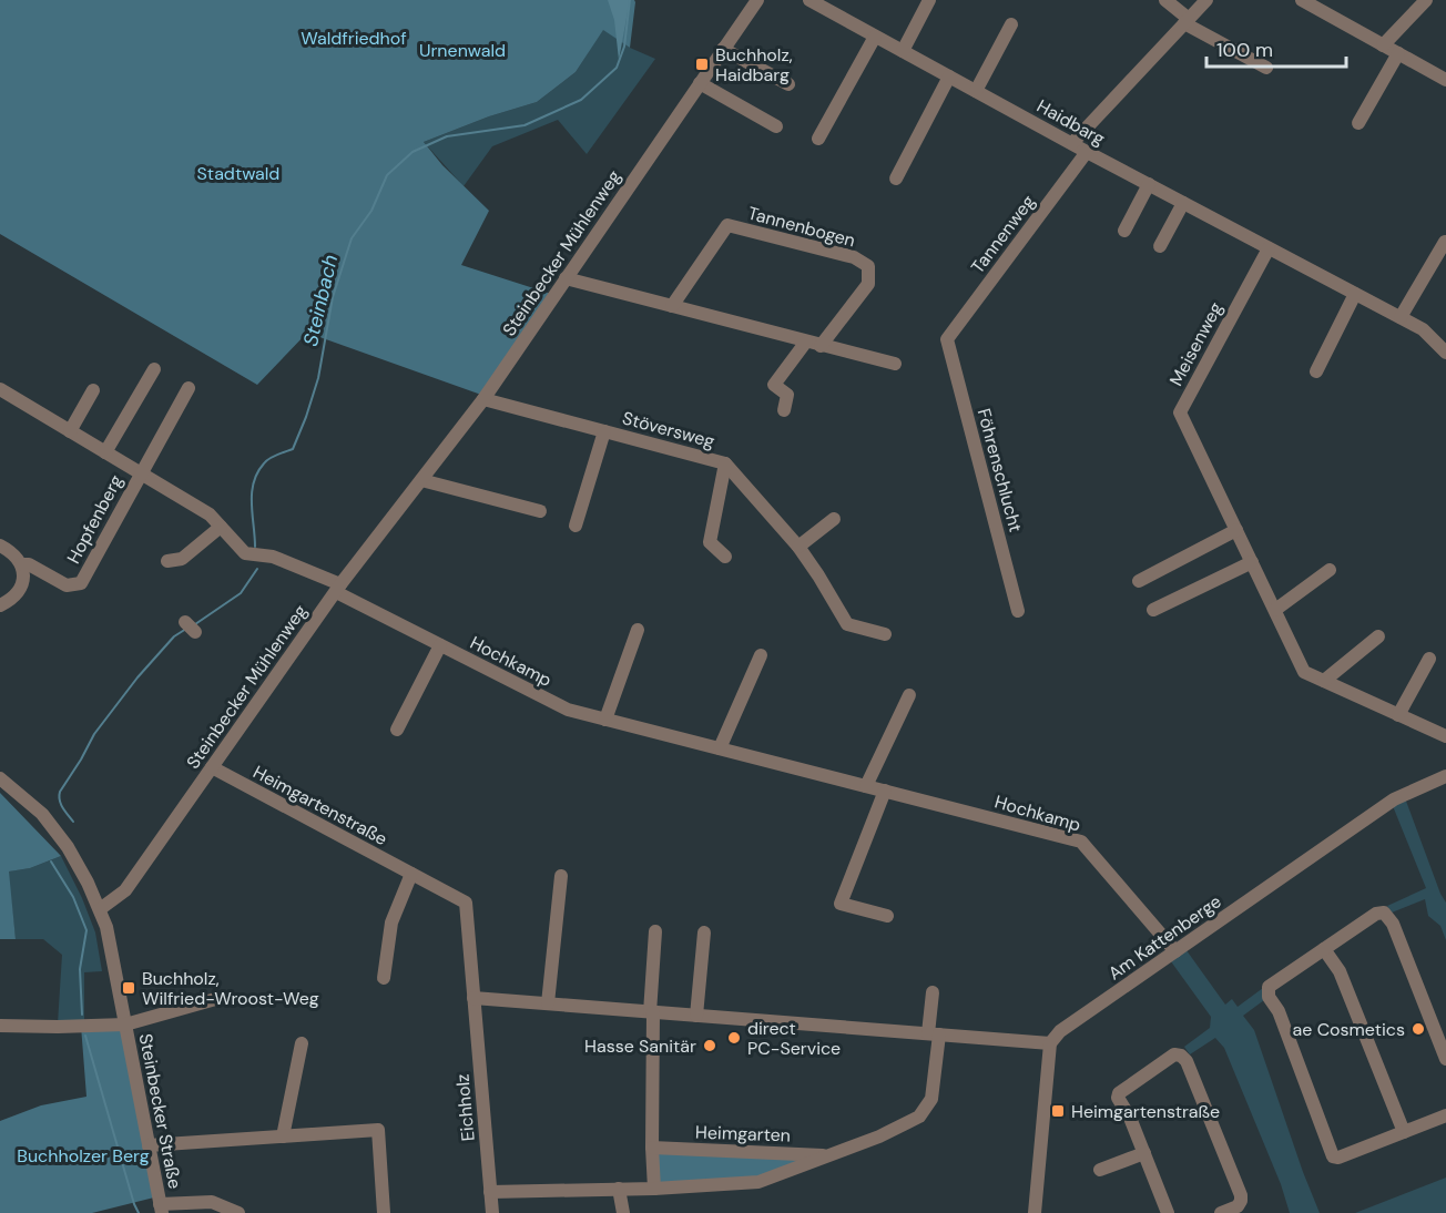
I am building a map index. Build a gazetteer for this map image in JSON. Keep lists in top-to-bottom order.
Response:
{
  "streets": {
    "street": [
      "Haidbarg",
      "Tannenbogen",
      "Tannenweg",
      "Steinbecker Mühlenweg",
      "Meisenweg",
      "Stöversweg",
      "Föhrenschlucht",
      "Hopfenberg",
      "Hochkamp",
      "Heimgartenstraße",
      "Am Kattenberge",
      "Eichholz",
      "Steinbecker Straße",
      "Heimgarten"
    ]
  },
  "crossings": [
    ["Haidbarg", "Tannenweg"],
    ["Haidbarg", "Meisenweg"],
    ["Tannenweg", "Föhrenschlucht"],
    ["Steinbecker Mühlenweg", "Stöversweg"],
    ["Steinbecker Mühlenweg", "Hopfenberg"],
    ["Steinbecker Mühlenweg", "Hochkamp"],
    ["Steinbecker Mühlenweg", "Heimgartenstraße"],
    ["Steinbecker Mühlenweg", "Steinbecker Straße"],
    ["Hopfenberg", "Hochkamp"],
    ["Hochkamp", "Am Kattenberge"],
    ["Heimgartenstraße", "Eichholz"],
    ["Eichholz", "Heimgarten"]
  ],
  "water": ["Steinbach"],
  "parks": [
    "Waldfriedhof",
    "Urnenwald",
    "Stadtwald",
    "Buchholzer Berg"
  ],
  "places": {
    "transit": ["Buchholz, Haidbarg", "Buchholz, Wilfried-Wroost-Weg", "Heimgartenstraße"],
    "other": ["ae Cosmetics", "direct PC-Service", "Hasse Sanitär"]
  },
  "scale_bar": "100 m"
}
